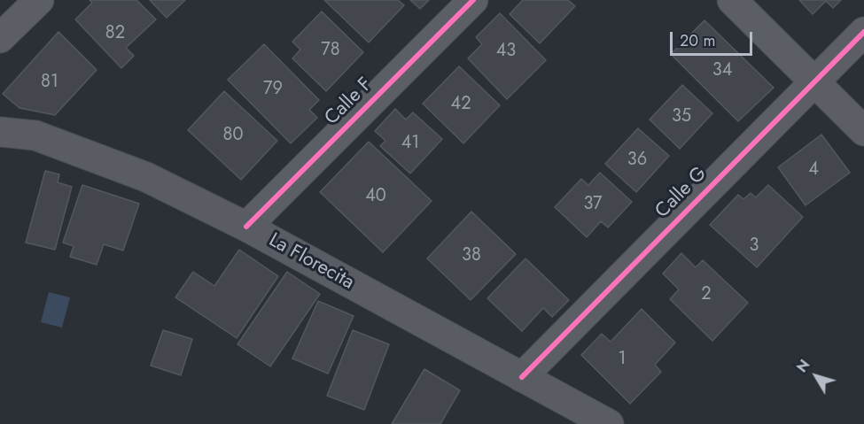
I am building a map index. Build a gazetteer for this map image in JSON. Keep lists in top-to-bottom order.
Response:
{
  "streets": {
    "main road": ["La Florecita"],
    "street": ["Calle F", "Calle G"]
  },
  "crossings": [
    ["Calle F", "La Florecita"],
    ["Calle G", "La Florecita"]
  ],
  "house_numbers": [
    "82",
    "78",
    "43",
    "34",
    "81",
    "79",
    "42",
    "35",
    "80",
    "41",
    "36",
    "4",
    "40",
    "37",
    "3",
    "38",
    "2",
    "1"
  ],
  "scale_bar": "20 m",
  "north": "top left"
}
